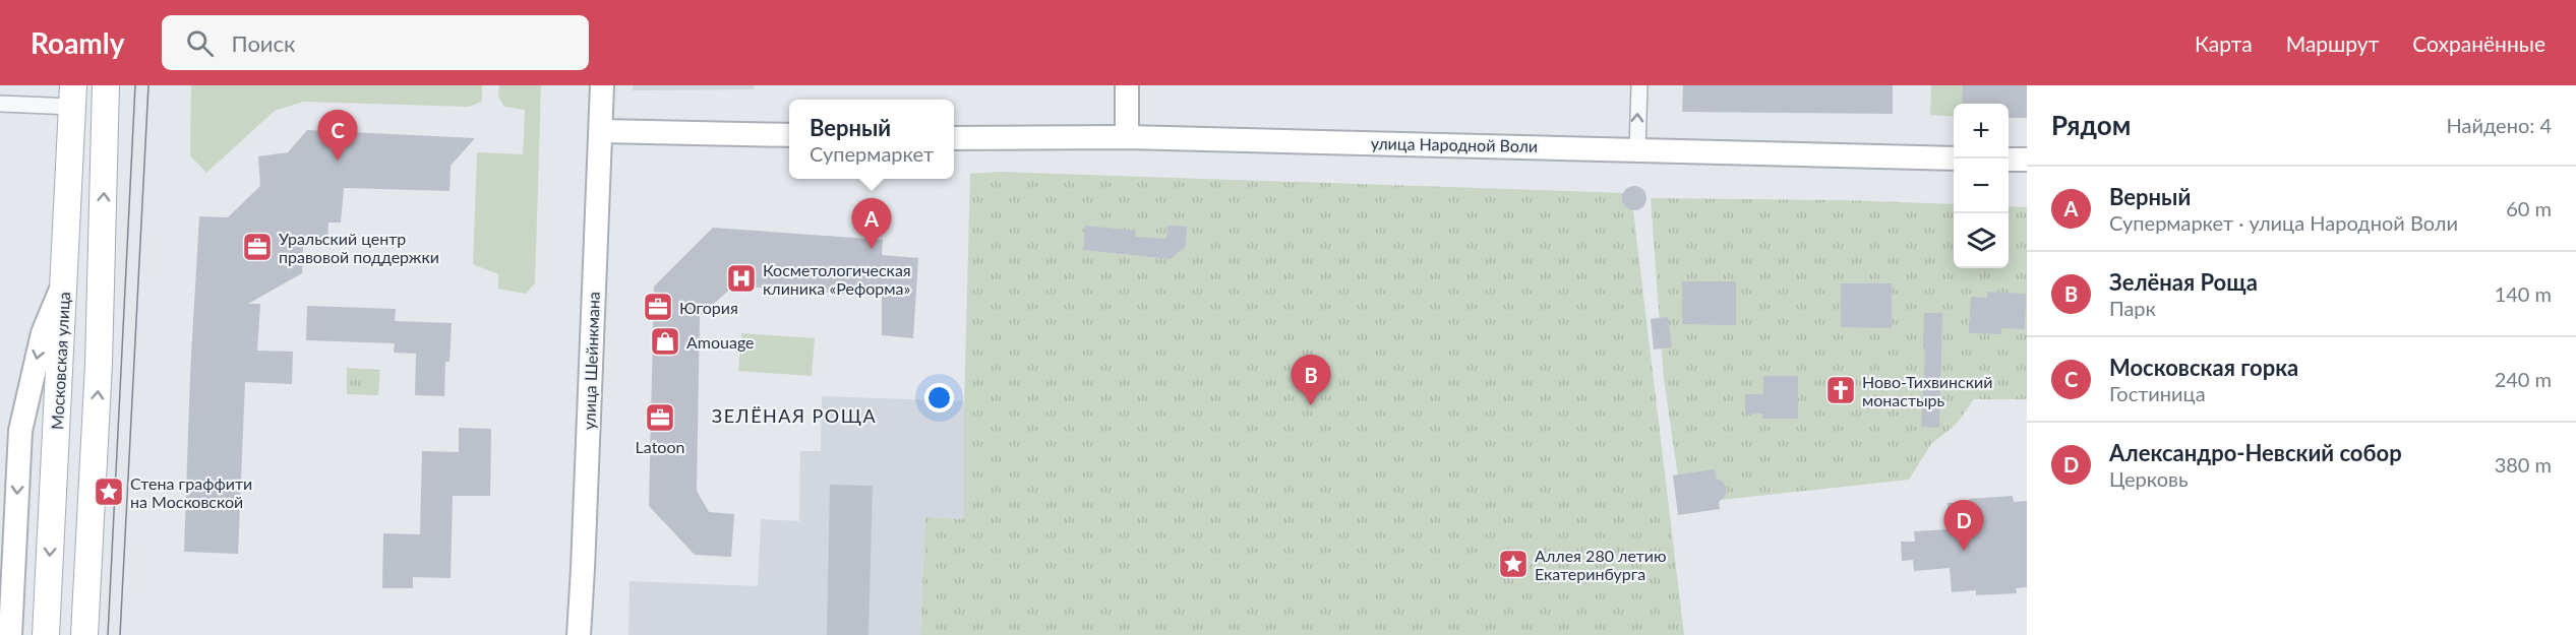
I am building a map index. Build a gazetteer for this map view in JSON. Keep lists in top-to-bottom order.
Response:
{
  "streets": {
    "main road": ["Московская улица"],
    "street": ["улица Народной Воли", "улица Шейнкмана"]
  },
  "districts": ["ЗЕЛЁНАЯ РОЩА"],
  "places": {
    "office": ["Уральский центр правовой поддержки", "Югория", "Latoon"],
    "hospital": ["Косметологическая клиника «Реформа»"],
    "shop": ["Amouage"],
    "church": ["Ново-Тихвинский монастырь"],
    "place": ["Стена граффити на Московской", "Аллея 280 летию Екатеринбурга"]
  },
  "page": {
    "header": "Roamly",
    "search": "Поиск",
    "nav": ["Карта", "Маршрут", "Сохранённые"],
    "heading": ["Рядом", "Найдено: 4"],
    "popup": ["Верный", "Супермаркет"],
    "map_buttons": ["+", "−"],
    "pins": [
      "C",
      "A",
      "B",
      "D"
    ],
    "list": [
      {
        "mark": "A",
        "name": "Верный",
        "note": "Супермаркет · улица Народной Воли",
        "value": "60 m"
      },
      {
        "mark": "B",
        "name": "Зелёная Роща",
        "note": "Парк",
        "value": "140 m"
      },
      {
        "mark": "C",
        "name": "Московская горка",
        "note": "Гостиница",
        "value": "240 m"
      },
      {
        "mark": "D",
        "name": "Александро-Невский собор",
        "note": "Церковь",
        "value": "380 m"
      }
    ]
  }
}
